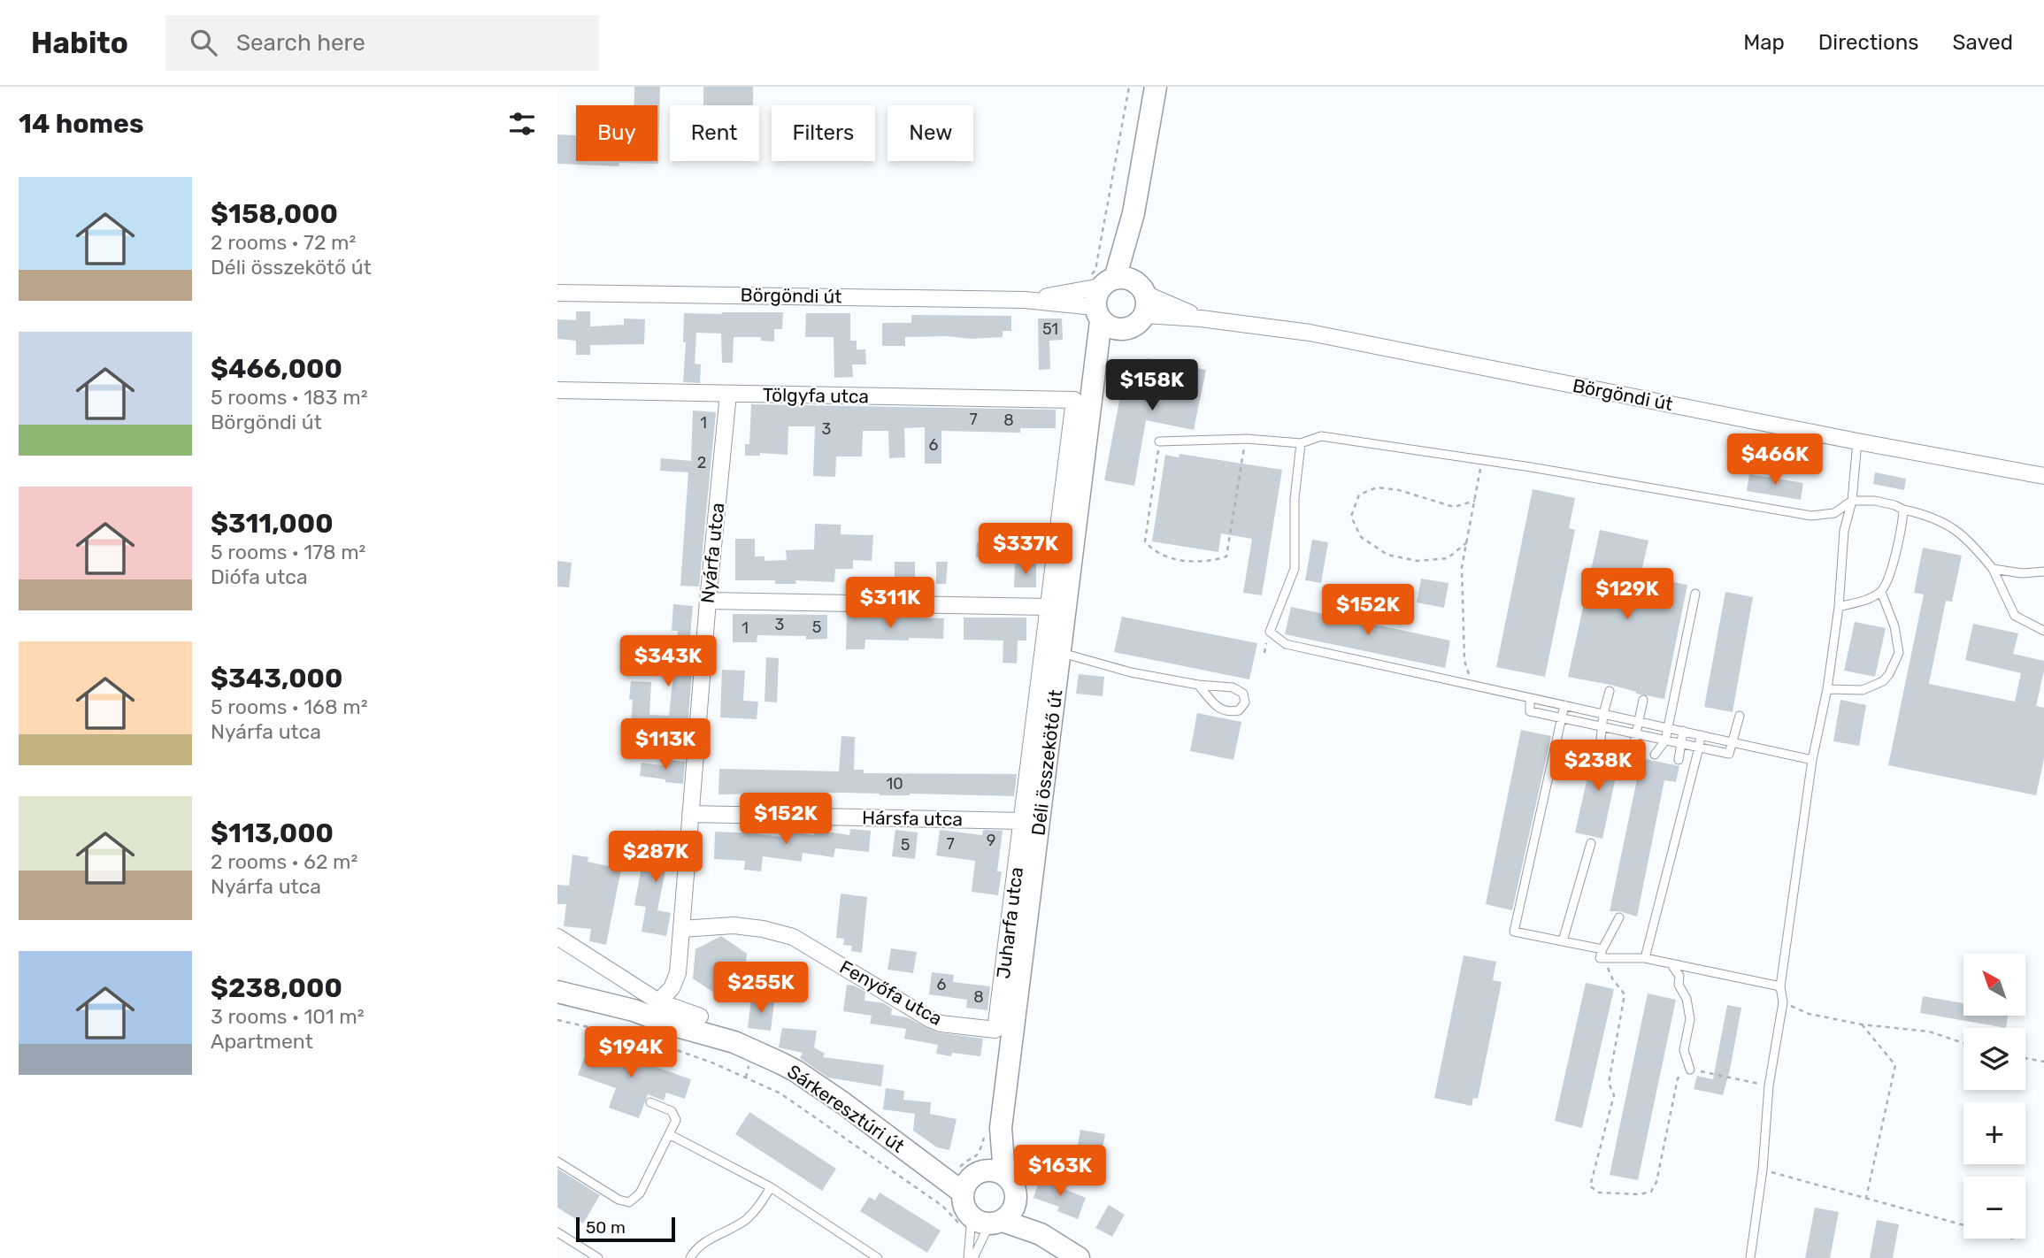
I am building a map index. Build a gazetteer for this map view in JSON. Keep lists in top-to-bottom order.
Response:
{
  "streets": {
    "main road": ["Déli összekötő út", "Sárkeresztúri út"],
    "street": [
      "Börgöndi út",
      "Tölgyfa utca",
      "Nyárfa utca",
      "Hársfa utca",
      "Juharfa utca",
      "Fenyőfa utca"
    ]
  },
  "crossings": [
    ["Börgöndi út", "Déli összekötő út"],
    ["Tölgyfa utca", "Nyárfa utca"],
    ["Tölgyfa utca", "Déli összekötő út"],
    ["Tölgyfa utca", "Juharfa utca"],
    ["Nyárfa utca", "Hársfa utca"],
    ["Nyárfa utca", "Fenyőfa utca"],
    ["Déli összekötő út", "Juharfa utca"],
    ["Déli összekötő út", "Sárkeresztúri út"],
    ["Hársfa utca", "Juharfa utca"],
    ["Juharfa utca", "Fenyőfa utca"]
  ],
  "house_numbers": [
    "51",
    "7",
    "8",
    "1",
    "3",
    "6",
    "2",
    "3",
    "5",
    "1",
    "10",
    "9",
    "7",
    "5",
    "6",
    "8"
  ],
  "scale_bar": "50 m",
  "north": "top left",
  "page": {
    "header": "Habito",
    "search": "Search here",
    "nav": ["Map", "Directions", "Saved"],
    "heading": "14 homes",
    "chip": [
      "Buy",
      "Rent",
      "Filters",
      "New"
    ],
    "list": [
      {
        "name": "$158,000",
        "note": "2 rooms · 72 m² · Déli összekötő út"
      },
      {
        "name": "$466,000",
        "note": "5 rooms · 183 m² · Börgöndi út"
      },
      {
        "name": "$311,000",
        "note": "5 rooms · 178 m² · Diófa utca"
      },
      {
        "name": "$343,000",
        "note": "5 rooms · 168 m² · Nyárfa utca"
      },
      {
        "name": "$113,000",
        "note": "2 rooms · 62 m² · Nyárfa utca"
      },
      {
        "name": "$238,000",
        "note": "3 rooms · 101 m² · Apartment"
      }
    ],
    "price": [
      "$158K",
      "$466K",
      "$337K",
      "$129K",
      "$311K",
      "$152K",
      "$343K",
      "$113K",
      "$238K",
      "$152K",
      "$287K",
      "$255K",
      "$194K",
      "$163K"
    ],
    "map_buttons": ["+", "−"],
    "scale": "50 m"
  }
}
